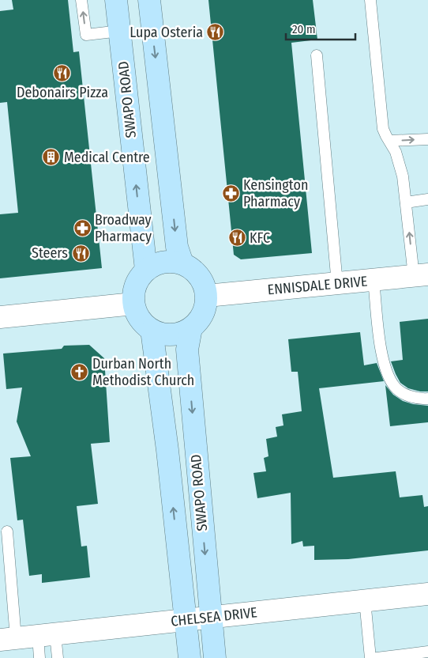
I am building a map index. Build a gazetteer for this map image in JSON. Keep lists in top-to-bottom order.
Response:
{
  "streets": {
    "street": ["SWAPO ROAD", "ENNISDALE DRIVE", "CHELSEA DRIVE"]
  },
  "crossings": [
    ["SWAPO ROAD", "ENNISDALE DRIVE"],
    ["SWAPO ROAD", "CHELSEA DRIVE"]
  ],
  "places": {
    "restaurant": [
      "Lupa Osteria",
      "Debonairs Pizza",
      "KFC",
      "Steers"
    ],
    "building": ["Medical Centre"],
    "pharmacy": ["Kensington Pharmacy", "Broadway Pharmacy"],
    "church": ["Durban North Methodist Church"]
  },
  "scale_bar": "20 m"
}
